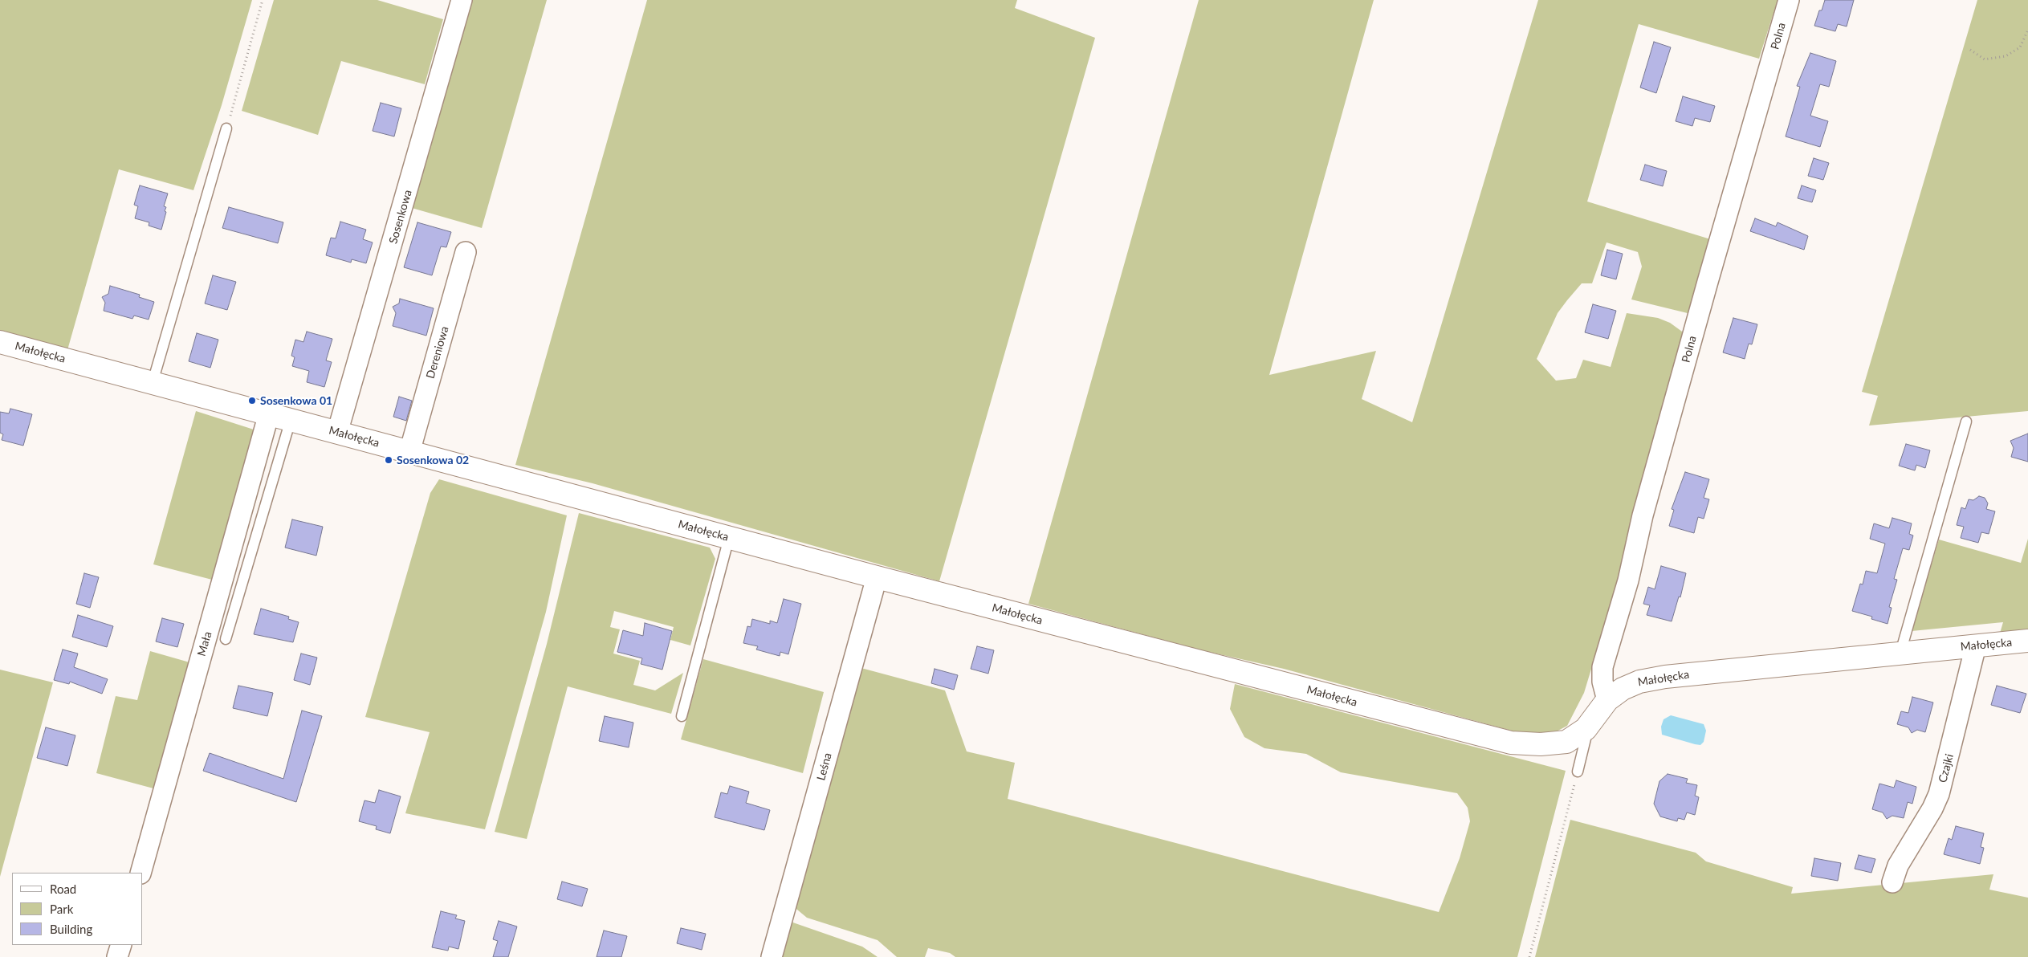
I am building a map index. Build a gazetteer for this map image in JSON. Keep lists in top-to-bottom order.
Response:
{
  "streets": {
    "street": [
      "Polna",
      "Sosenkowa",
      "Małołęcka",
      "Dereniowa",
      "Mała",
      "Leśna",
      "Czajki"
    ]
  },
  "crossings": [
    ["Polna", "Małołęcka"],
    ["Sosenkowa", "Małołęcka"],
    ["Małołęcka", "Dereniowa"],
    ["Małołęcka", "Mała"],
    ["Małołęcka", "Leśna"],
    ["Małołęcka", "Czajki"]
  ],
  "places": ["Sosenkowa 01", "Sosenkowa 02"],
  "legend": ["Road", "Park", "Building"]
}
